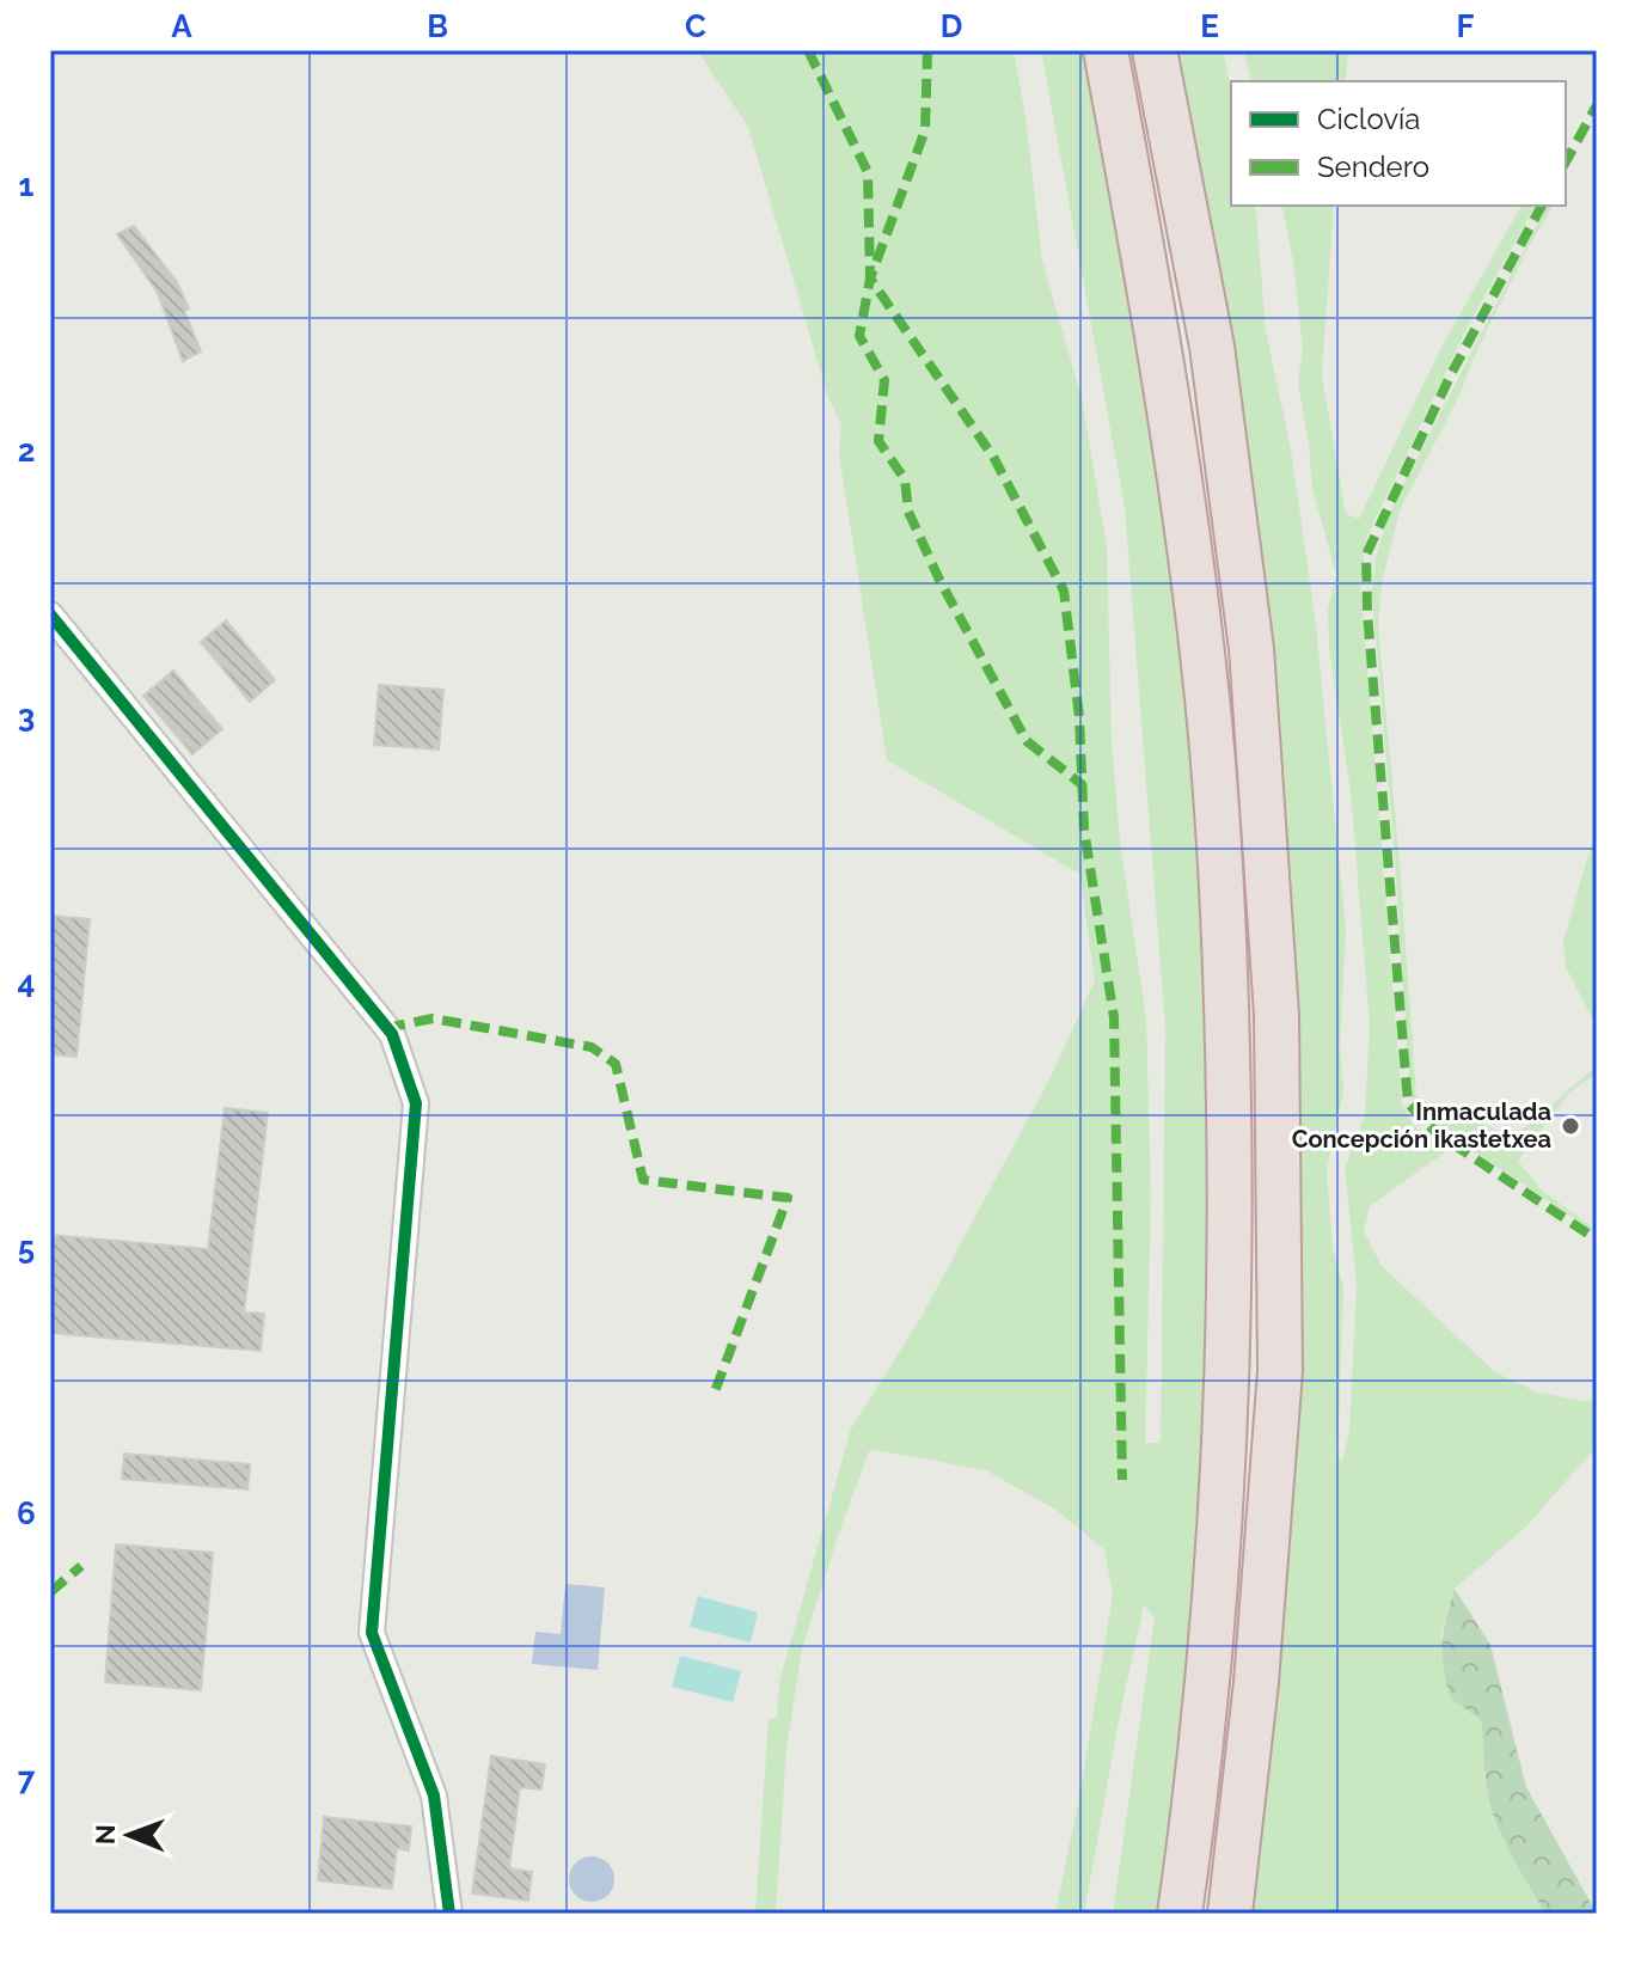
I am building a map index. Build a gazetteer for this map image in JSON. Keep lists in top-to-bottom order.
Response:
{
  "places": ["Inmaculada Concepción ikastetxea"],
  "legend": ["Ciclovía", "Sendero"],
  "north": "left",
  "grid": {
    "columns": [
      "A",
      "B",
      "C",
      "D",
      "E",
      "F"
    ],
    "rows": [
      "1",
      "2",
      "3",
      "4",
      "5",
      "6",
      "7"
    ]
  }
}
